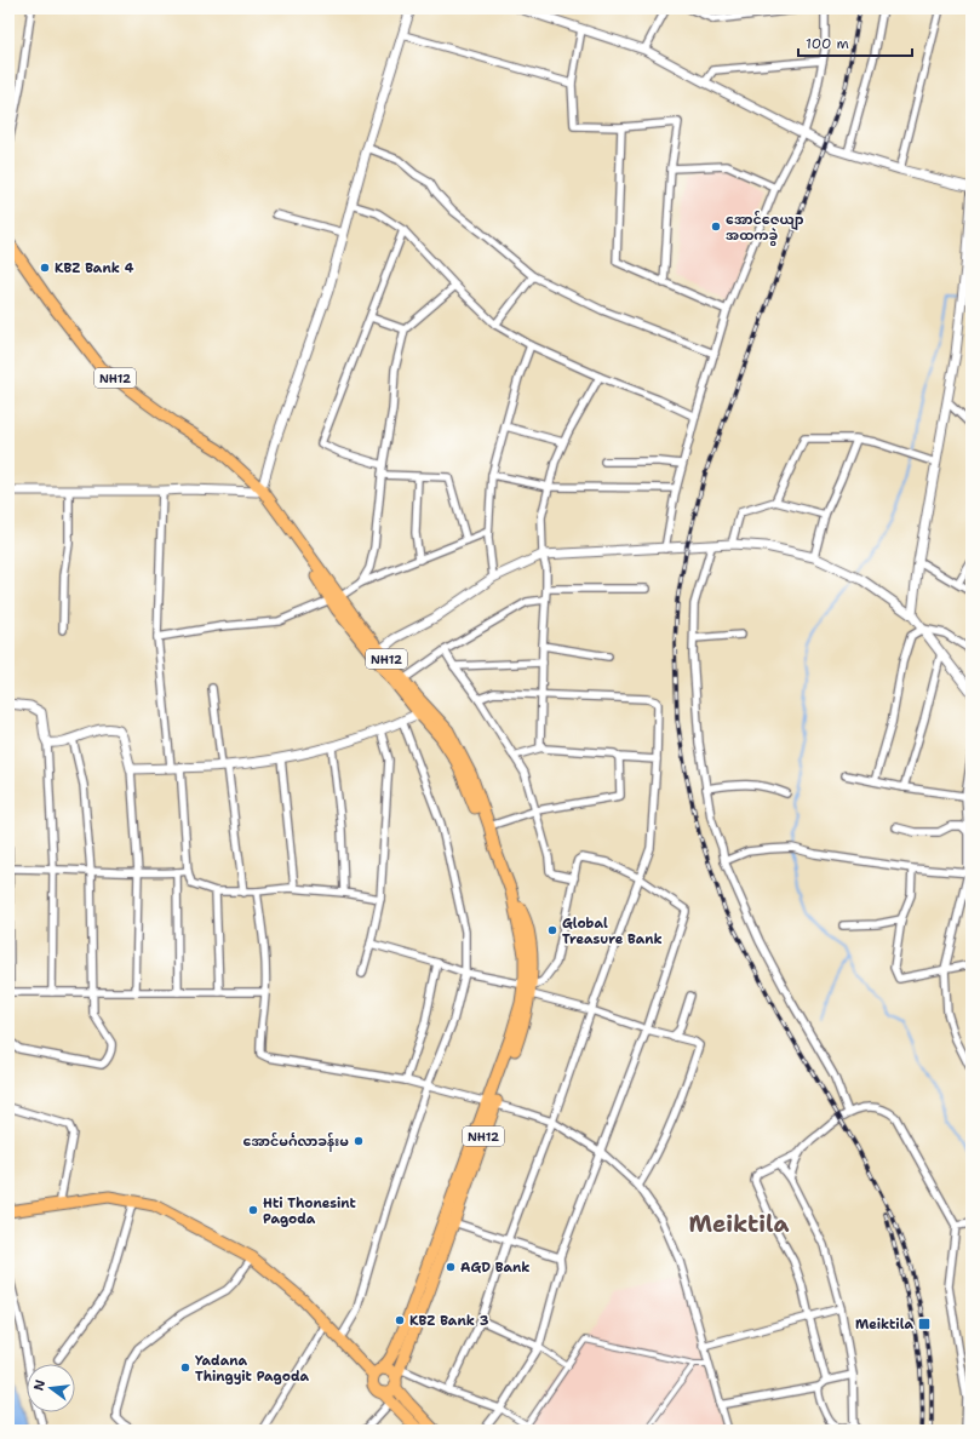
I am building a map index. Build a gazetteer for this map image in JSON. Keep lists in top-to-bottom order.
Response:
{
  "streets": {
    "main road": ["NH12"]
  },
  "districts": ["Meiktila"],
  "places": {
    "other": [
      "အောင်ဇေယျာ အထကခွဲ",
      "KBZ Bank 4",
      "Global Treasure Bank",
      "အောင်မင်္ဂလာခန်းမ",
      "Hti Thonesint Pagoda",
      "AGD Bank",
      "KBZ Bank 3",
      "Yadana Thingyit Pagoda"
    ],
    "transit": ["Meiktila"]
  },
  "scale_bar": "100 m",
  "north": "left"
}
